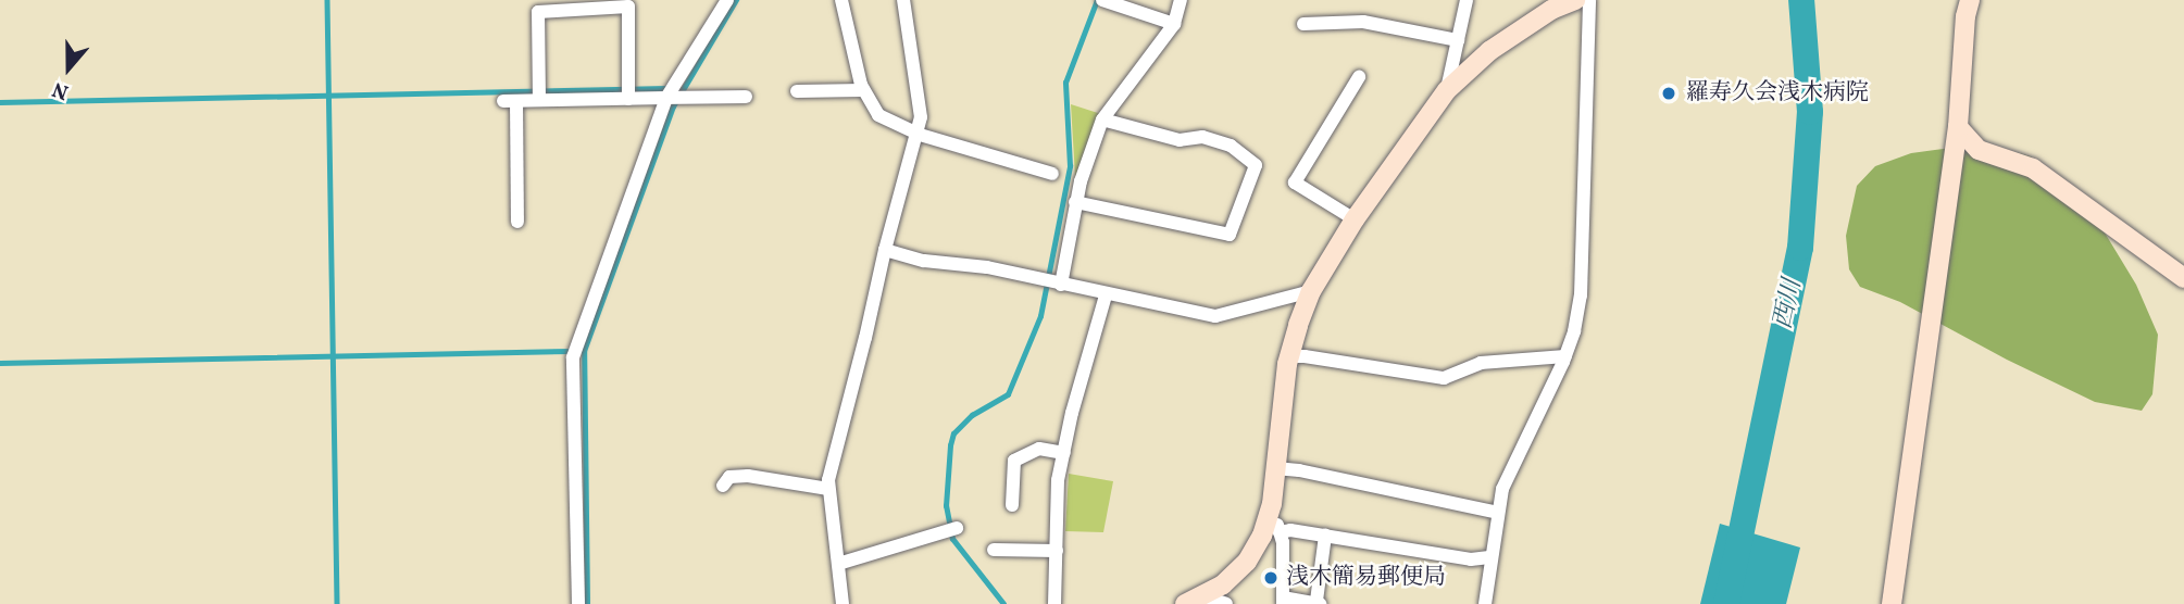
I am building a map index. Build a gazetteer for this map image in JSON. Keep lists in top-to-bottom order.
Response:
{
  "water": ["西川"],
  "places": ["羅寿久会浅木病院", "浅木簡易郵便局"],
  "north": "bottom"
}
